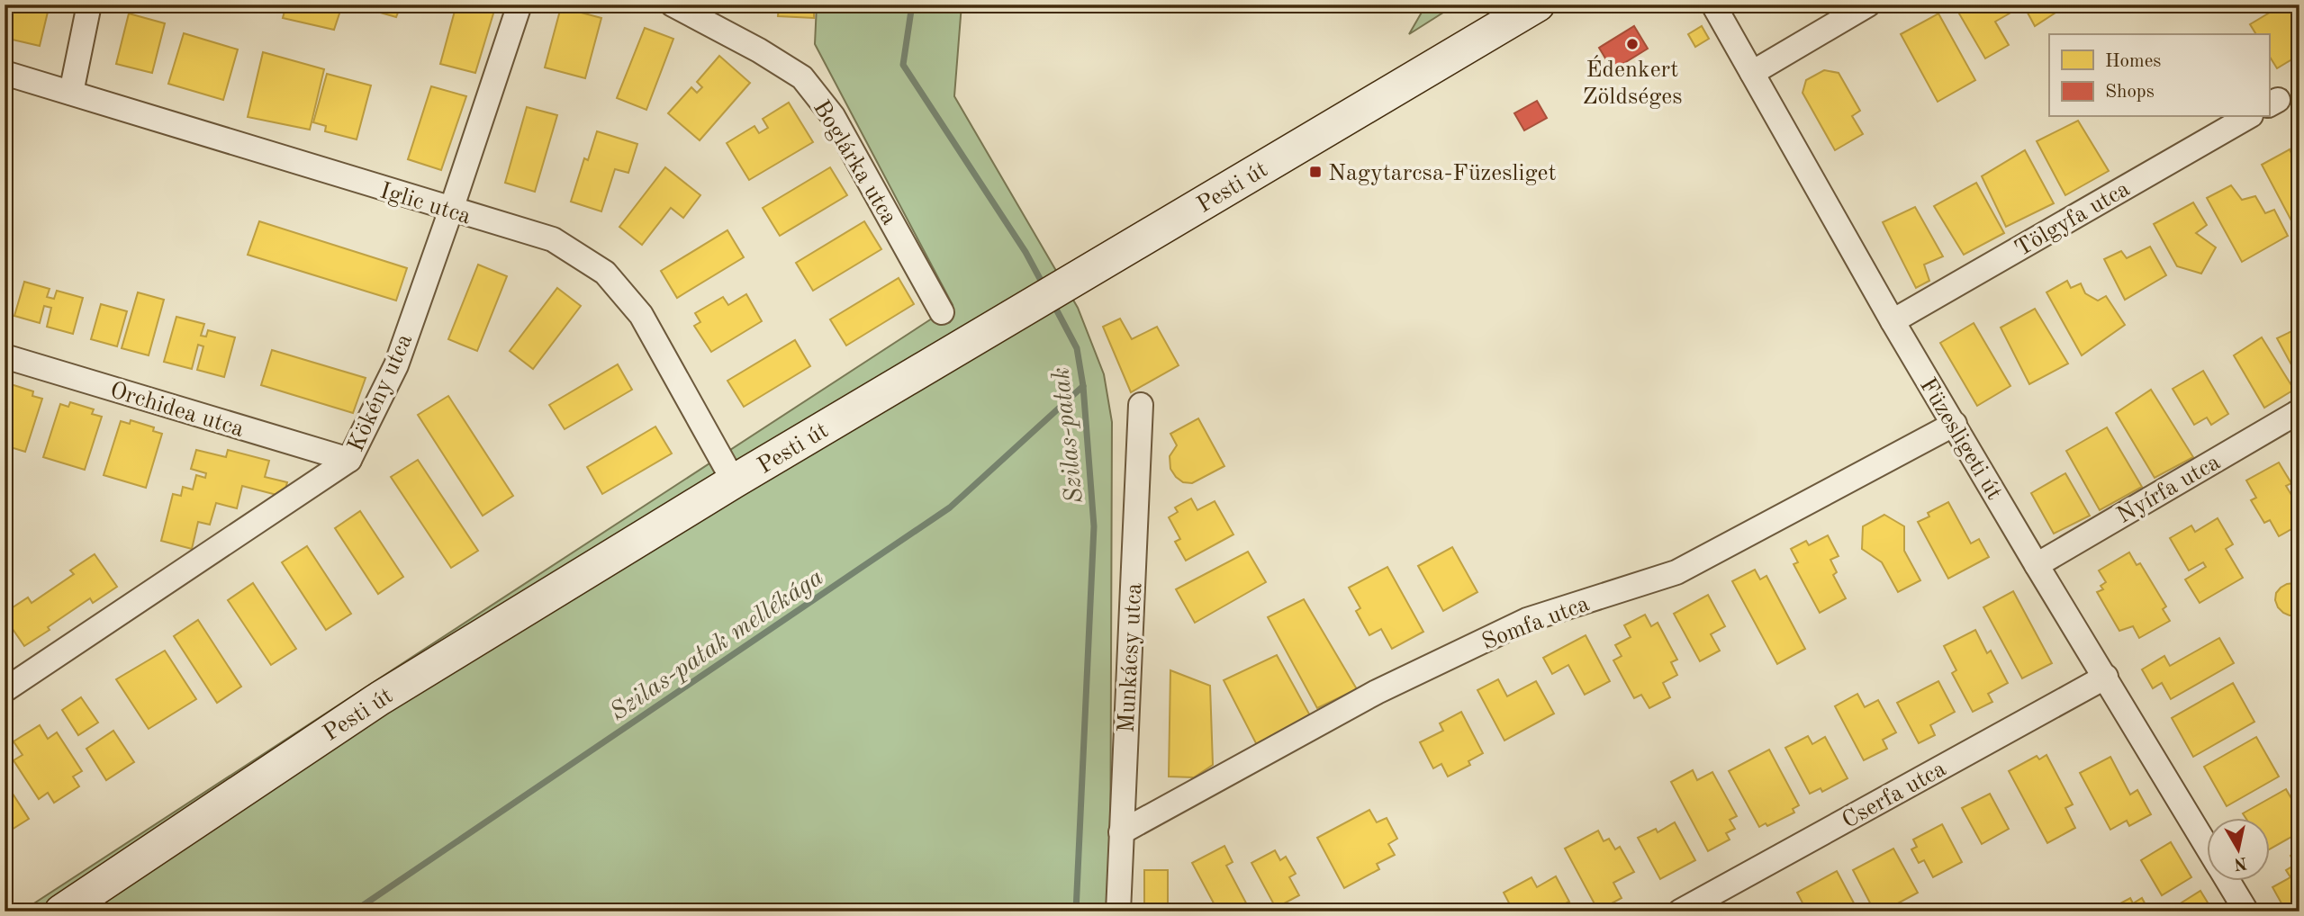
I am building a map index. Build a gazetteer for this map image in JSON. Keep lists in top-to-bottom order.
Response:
{
  "streets": {
    "main road": ["Pesti út"],
    "street": [
      "Boglárka utca",
      "Iglic utca",
      "Tölgyfa utca",
      "Kökény utca",
      "Orchidea utca",
      "Füzesligeti út",
      "Nyírfa utca",
      "Somfa utca",
      "Munkácsy utca",
      "Cserfa utca"
    ]
  },
  "crossings": [
    ["Pesti út", "Iglic utca"],
    ["Iglic utca", "Kökény utca"],
    ["Tölgyfa utca", "Füzesligeti út"],
    ["Kökény utca", "Orchidea utca"],
    ["Füzesligeti út", "Nyírfa utca"],
    ["Füzesligeti út", "Somfa utca"],
    ["Füzesligeti út", "Cserfa utca"],
    ["Somfa utca", "Munkácsy utca"]
  ],
  "water": ["Szilas-patak", "Szilas-patak mellékága"],
  "places": {
    "other": ["Édenkert Zöldséges"],
    "transit": ["Nagytarcsa-Füzesliget"]
  },
  "legend": ["Homes", "Shops"],
  "north": "bottom"
}
